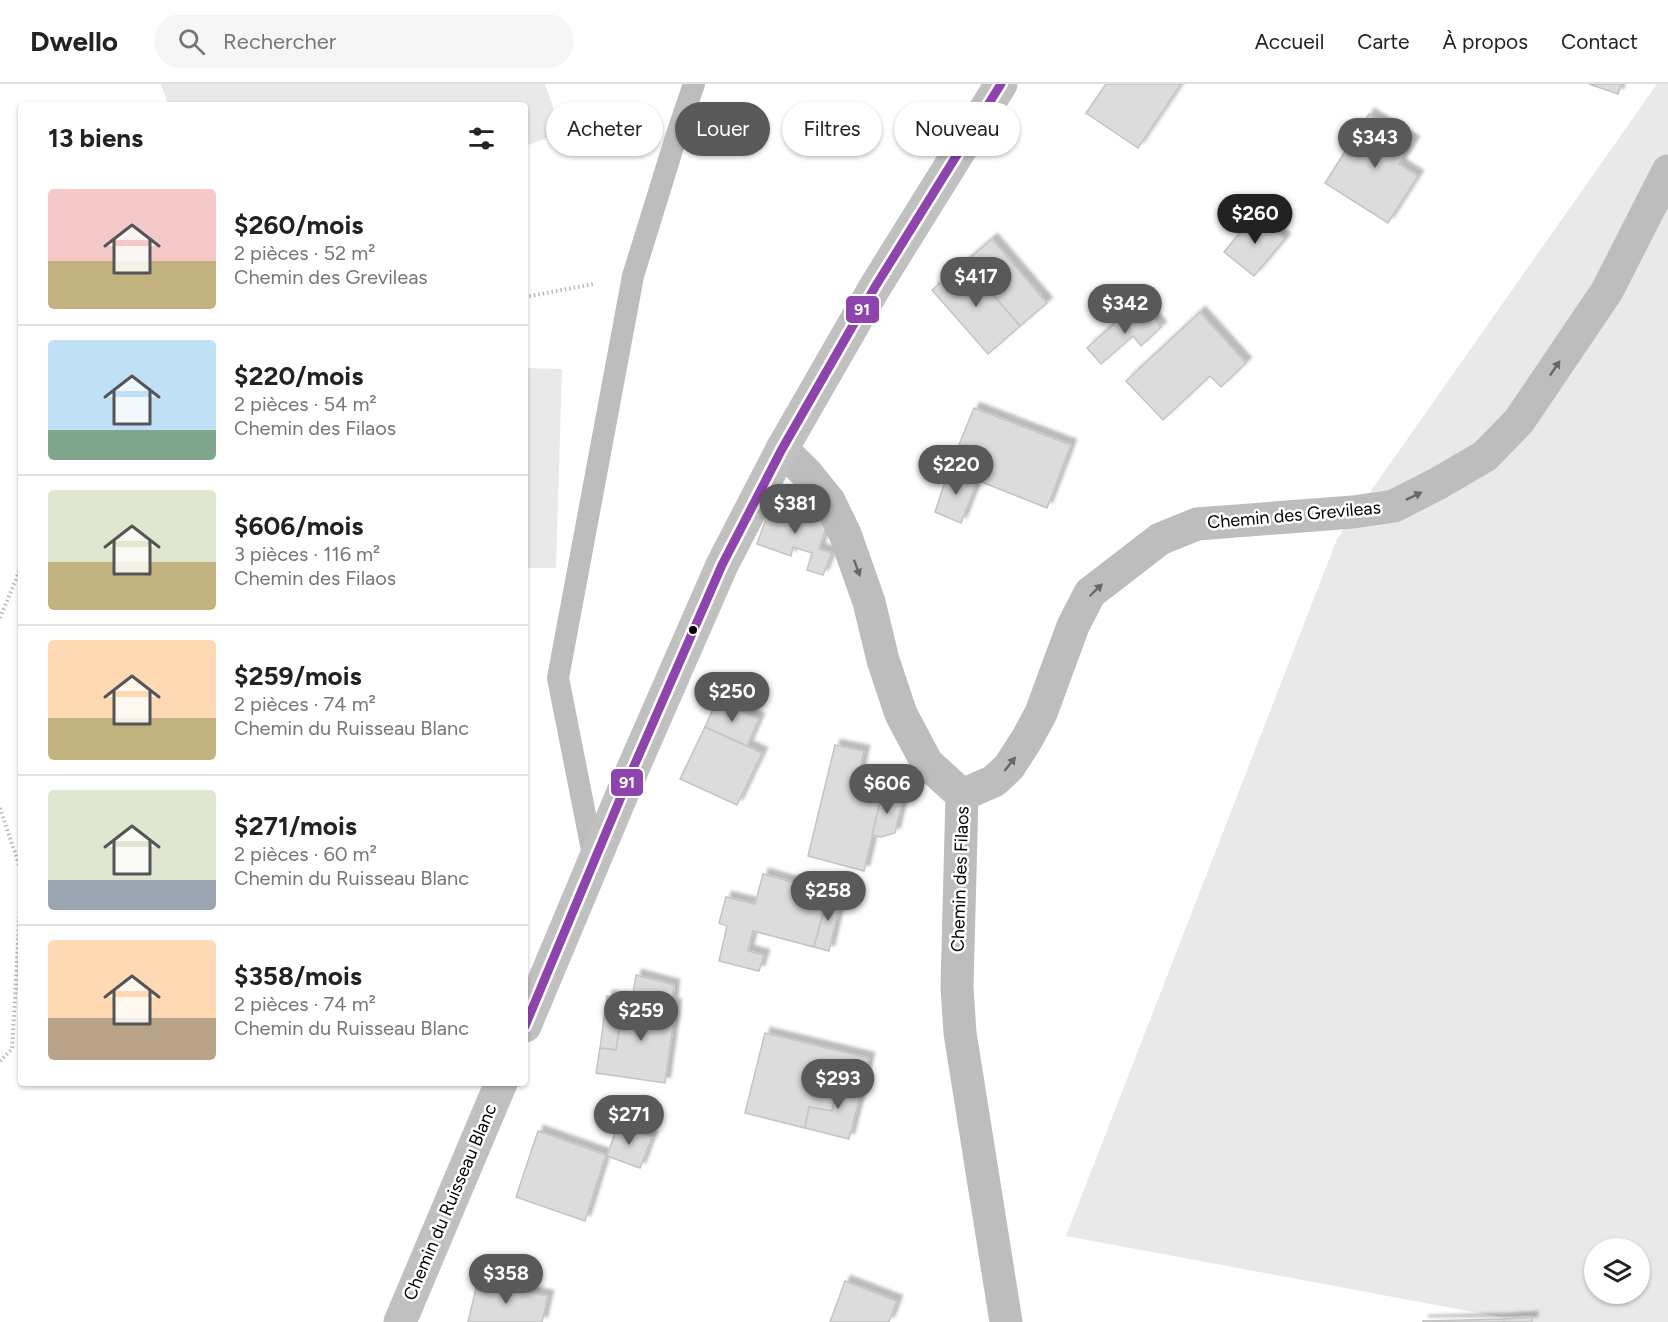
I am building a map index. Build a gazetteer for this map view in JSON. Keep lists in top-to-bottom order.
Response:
{
  "streets": {
    "street": ["Chemin des Grevileas", "Chemin des Filaos", "Chemin du Ruisseau Blanc"]
  },
  "crossings": [
    ["Chemin des Grevileas", "Chemin des Filaos"]
  ],
  "one_way": ["Chemin des Grevileas", "Chemin des Filaos"],
  "lines": ["transit line 91"],
  "page": {
    "header": "Dwello",
    "search": "Rechercher",
    "nav": [
      "Accueil",
      "Carte",
      "À propos",
      "Contact"
    ],
    "chip": [
      "Acheter",
      "Louer",
      "Filtres",
      "Nouveau"
    ],
    "heading": "13 biens",
    "price": [
      "$343",
      "$260",
      "$417",
      "$342",
      "$220",
      "$381",
      "$250",
      "$606",
      "$258",
      "$259",
      "$293",
      "$271",
      "$358"
    ],
    "list": [
      {
        "name": "$260/mois",
        "note": "2 pièces · 52 m² · Chemin des Grevileas"
      },
      {
        "name": "$220/mois",
        "note": "2 pièces · 54 m² · Chemin des Filaos"
      },
      {
        "name": "$606/mois",
        "note": "3 pièces · 116 m² · Chemin des Filaos"
      },
      {
        "name": "$259/mois",
        "note": "2 pièces · 74 m² · Chemin du Ruisseau Blanc"
      },
      {
        "name": "$271/mois",
        "note": "2 pièces · 60 m² · Chemin du Ruisseau Blanc"
      },
      {
        "name": "$358/mois",
        "note": "2 pièces · 74 m² · Chemin du Ruisseau Blanc"
      }
    ]
  }
}
